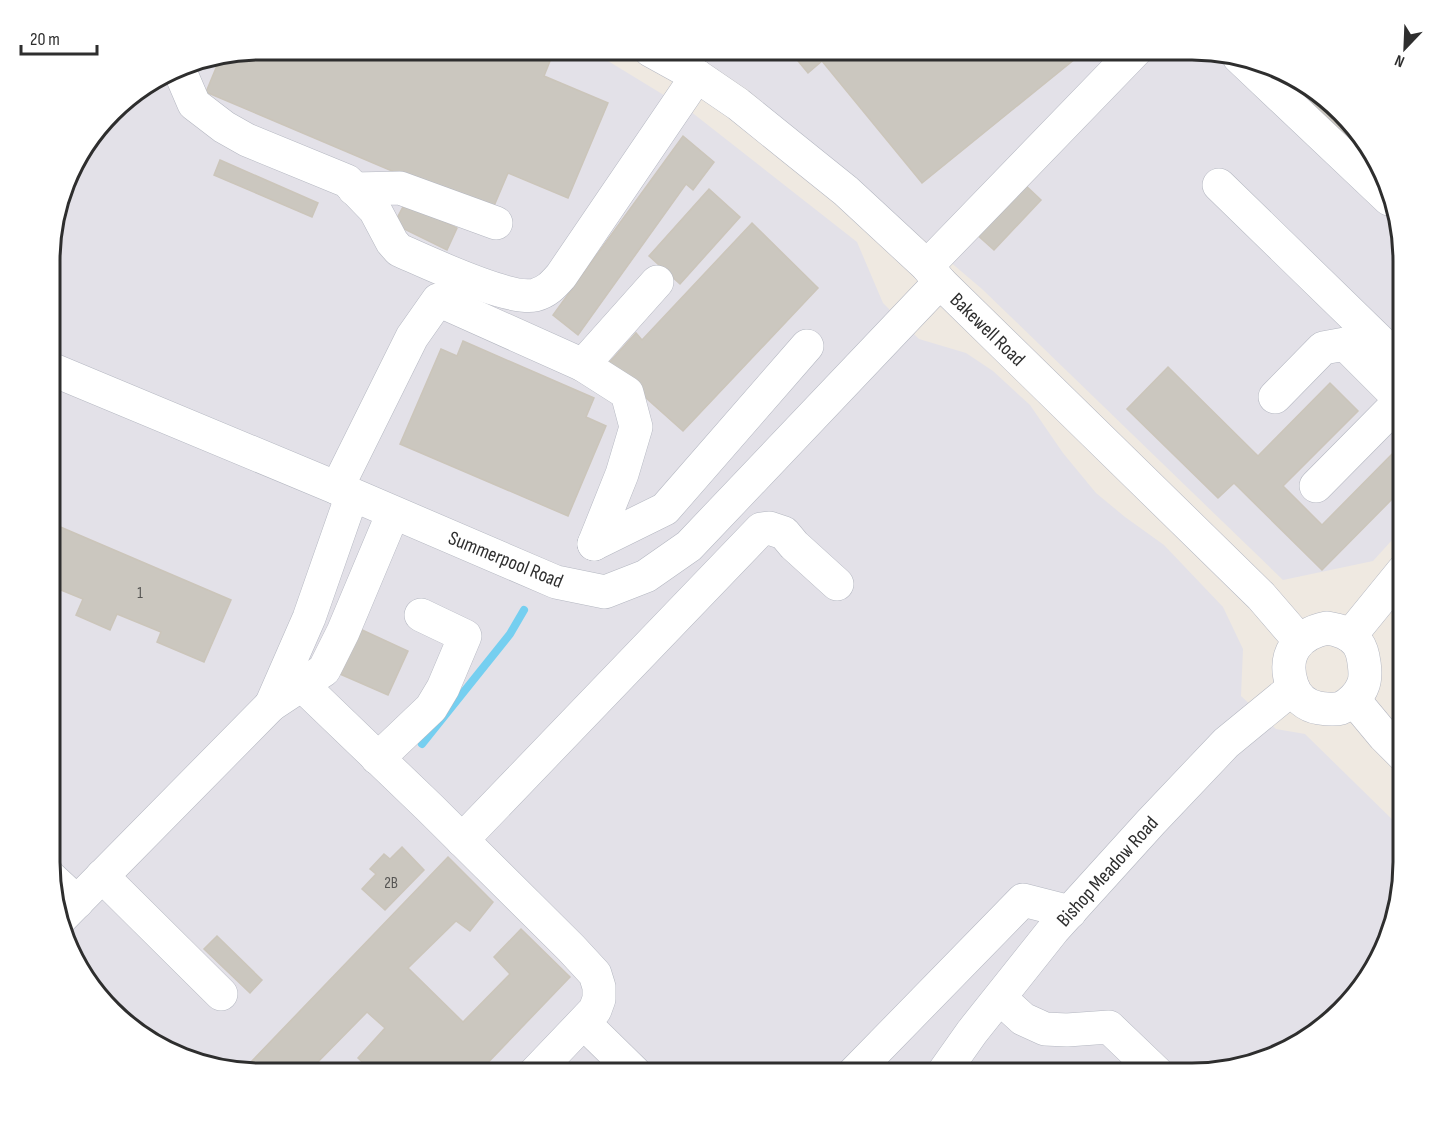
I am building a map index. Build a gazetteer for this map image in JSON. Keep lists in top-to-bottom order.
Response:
{
  "streets": {
    "street": ["Bakewell Road", "Summerpool Road", "Bishop Meadow Road"]
  },
  "crossings": [
    ["Bakewell Road", "Summerpool Road"],
    ["Bakewell Road", "Bishop Meadow Road"]
  ],
  "house_numbers": ["1", "2B"],
  "scale_bar": "20 m",
  "north": "bottom left"
}
